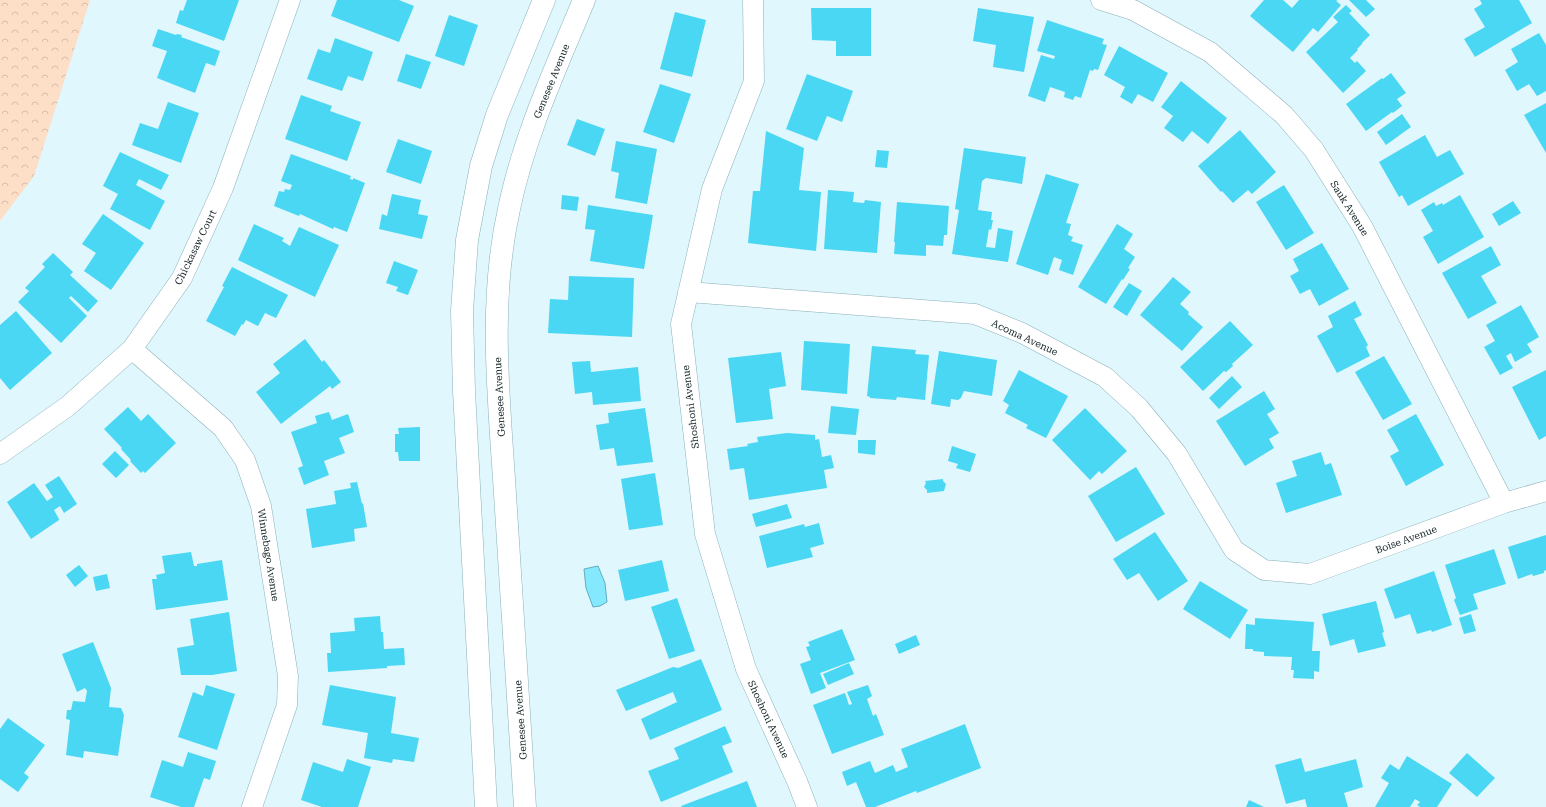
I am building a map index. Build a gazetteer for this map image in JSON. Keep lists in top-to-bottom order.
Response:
{
  "streets": {
    "main road": ["Genesee Avenue"],
    "street": [
      "Sauk Avenue",
      "Chickasaw Court",
      "Acoma Avenue",
      "Shoshoni Avenue",
      "Boise Avenue",
      "Winnebago Avenue"
    ]
  },
  "crossings": [
    ["Sauk Avenue", "Boise Avenue"],
    ["Chickasaw Court", "Winnebago Avenue"],
    ["Acoma Avenue", "Shoshoni Avenue"],
    ["Acoma Avenue", "Boise Avenue"]
  ]
}
